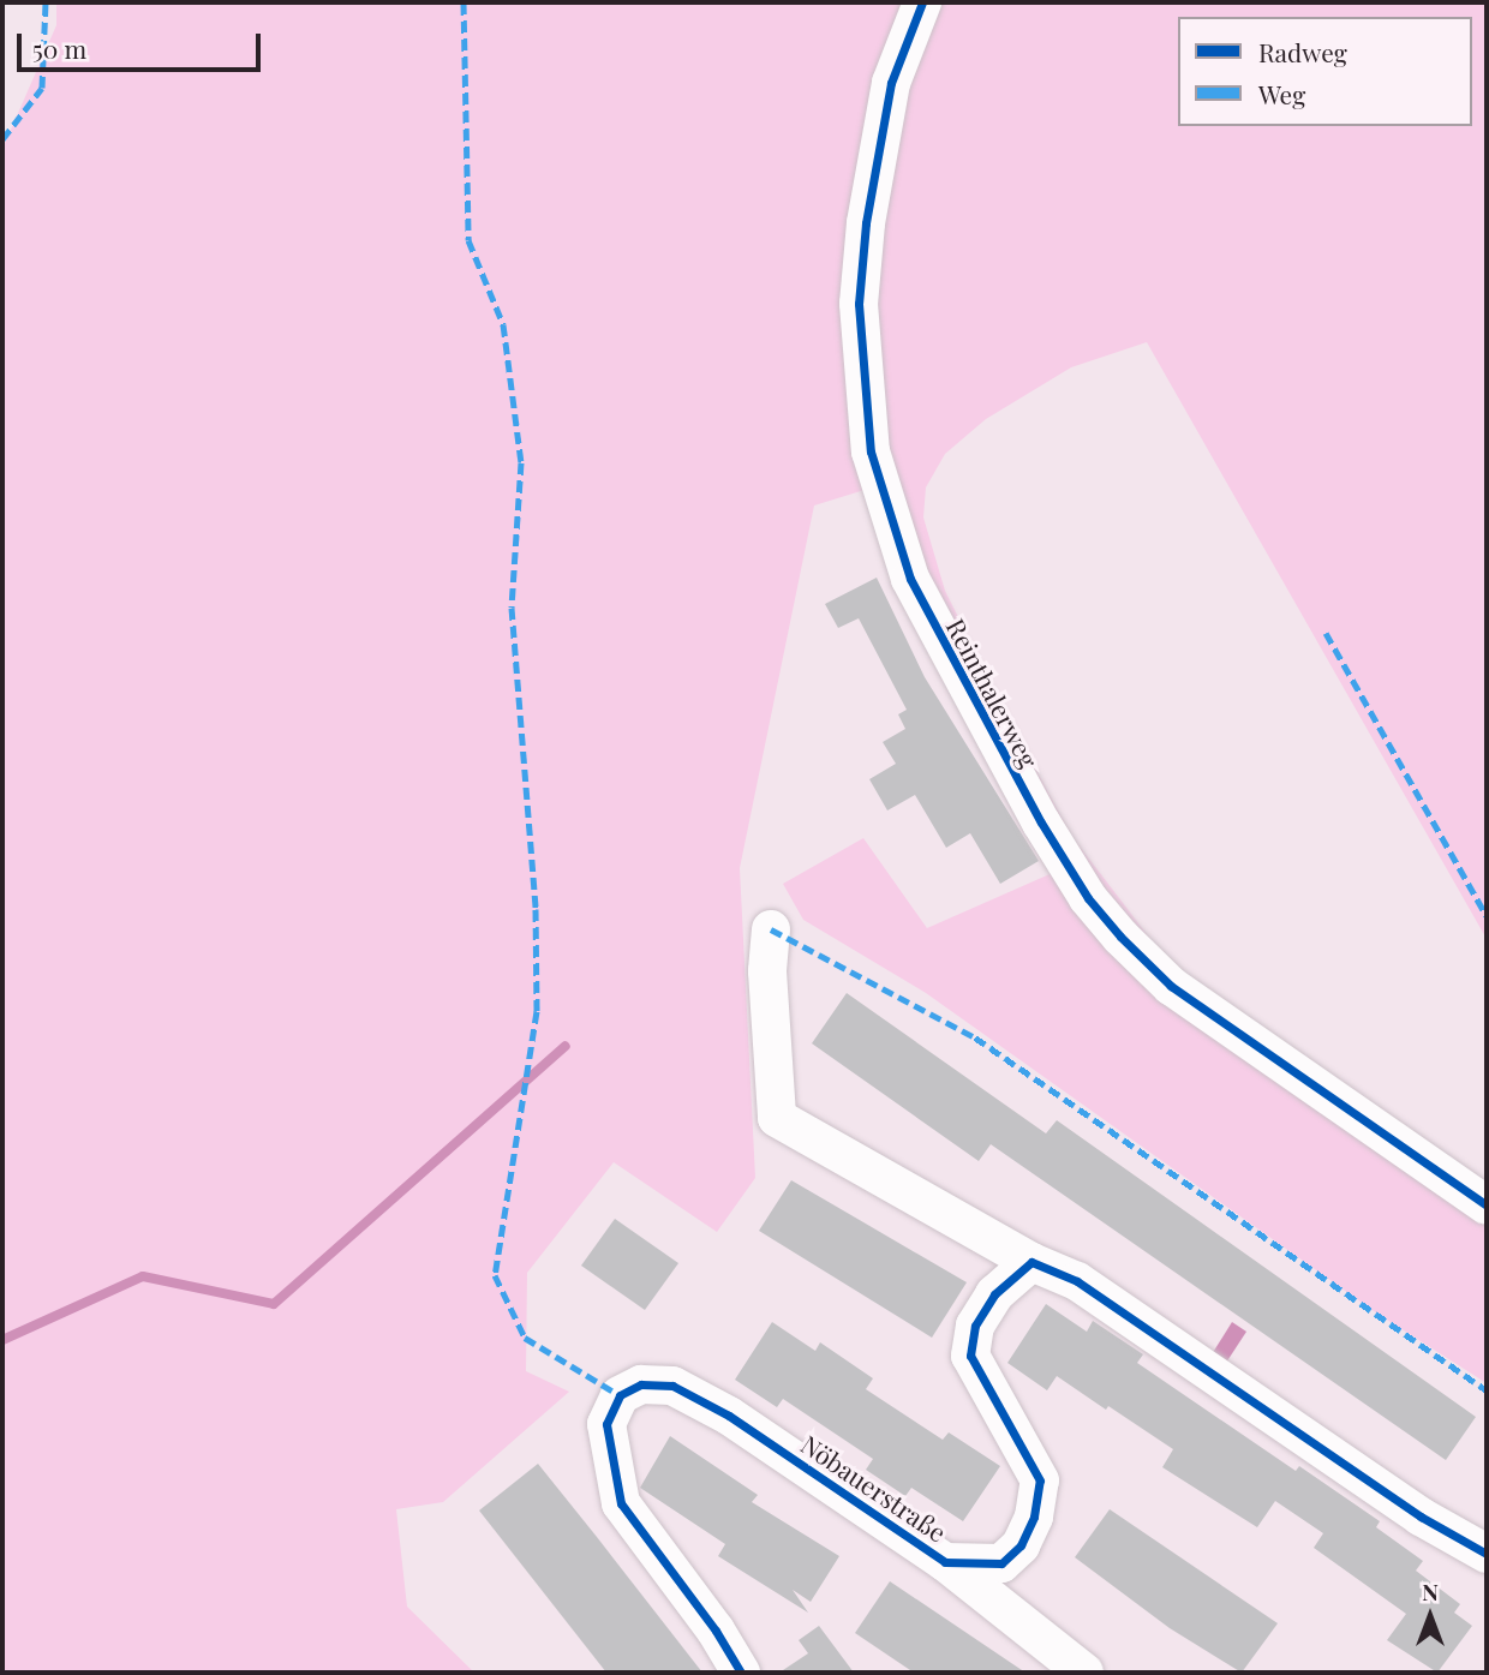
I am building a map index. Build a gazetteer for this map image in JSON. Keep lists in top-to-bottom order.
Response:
{
  "streets": {
    "street": ["Reinthalerweg", "Nöbauerstraße"]
  },
  "legend": ["Radweg", "Weg"],
  "scale_bar": "50 m",
  "north": "top"
}
